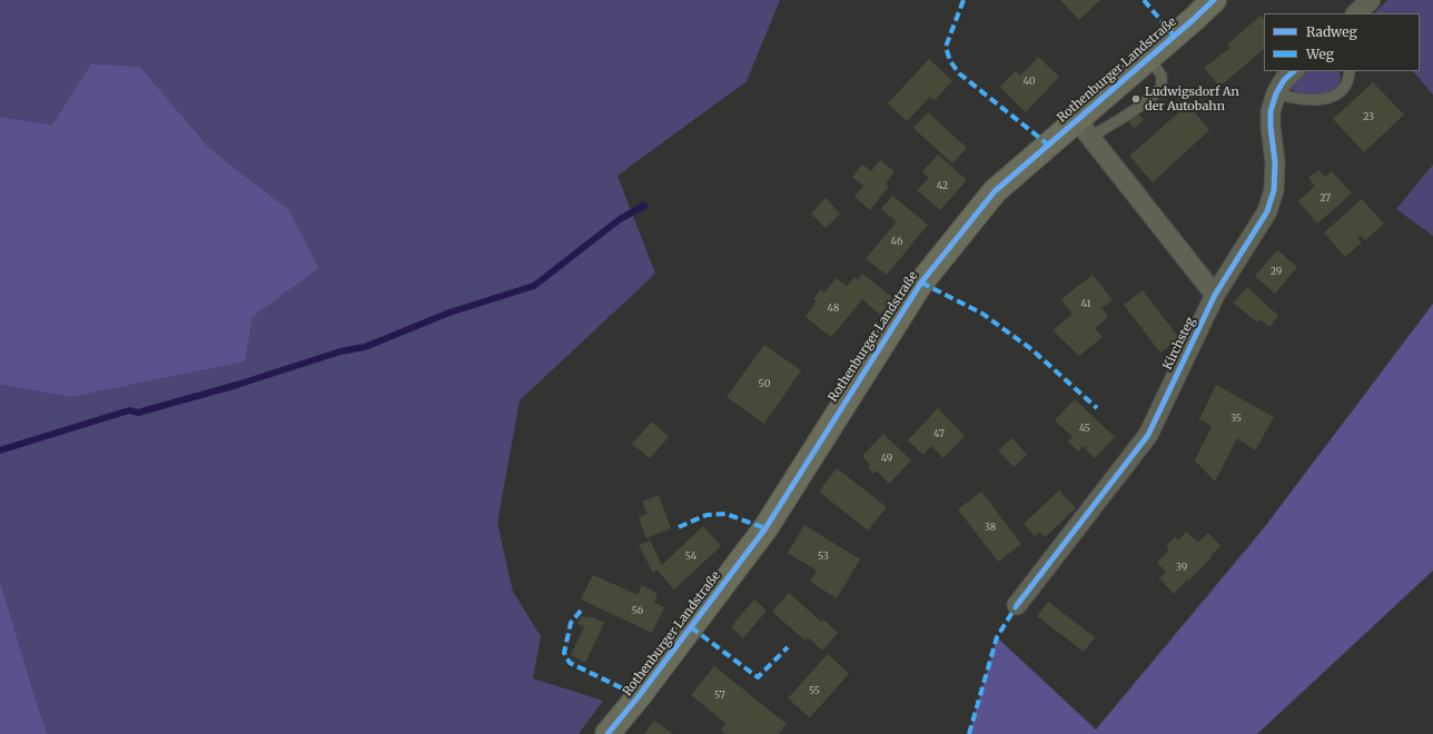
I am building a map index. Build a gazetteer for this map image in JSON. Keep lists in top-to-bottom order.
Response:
{
  "streets": {
    "street": ["Rothenburger Landstraße", "Kirchsteg"]
  },
  "places": ["Ludwigsdorf An der Autobahn"],
  "house_numbers": [
    "40",
    "23",
    "42",
    "27",
    "46",
    "29",
    "41",
    "48",
    "50",
    "35",
    "45",
    "47",
    "49",
    "38",
    "54",
    "53",
    "39",
    "56",
    "55",
    "57"
  ],
  "legend": ["Radweg", "Weg"]
}
